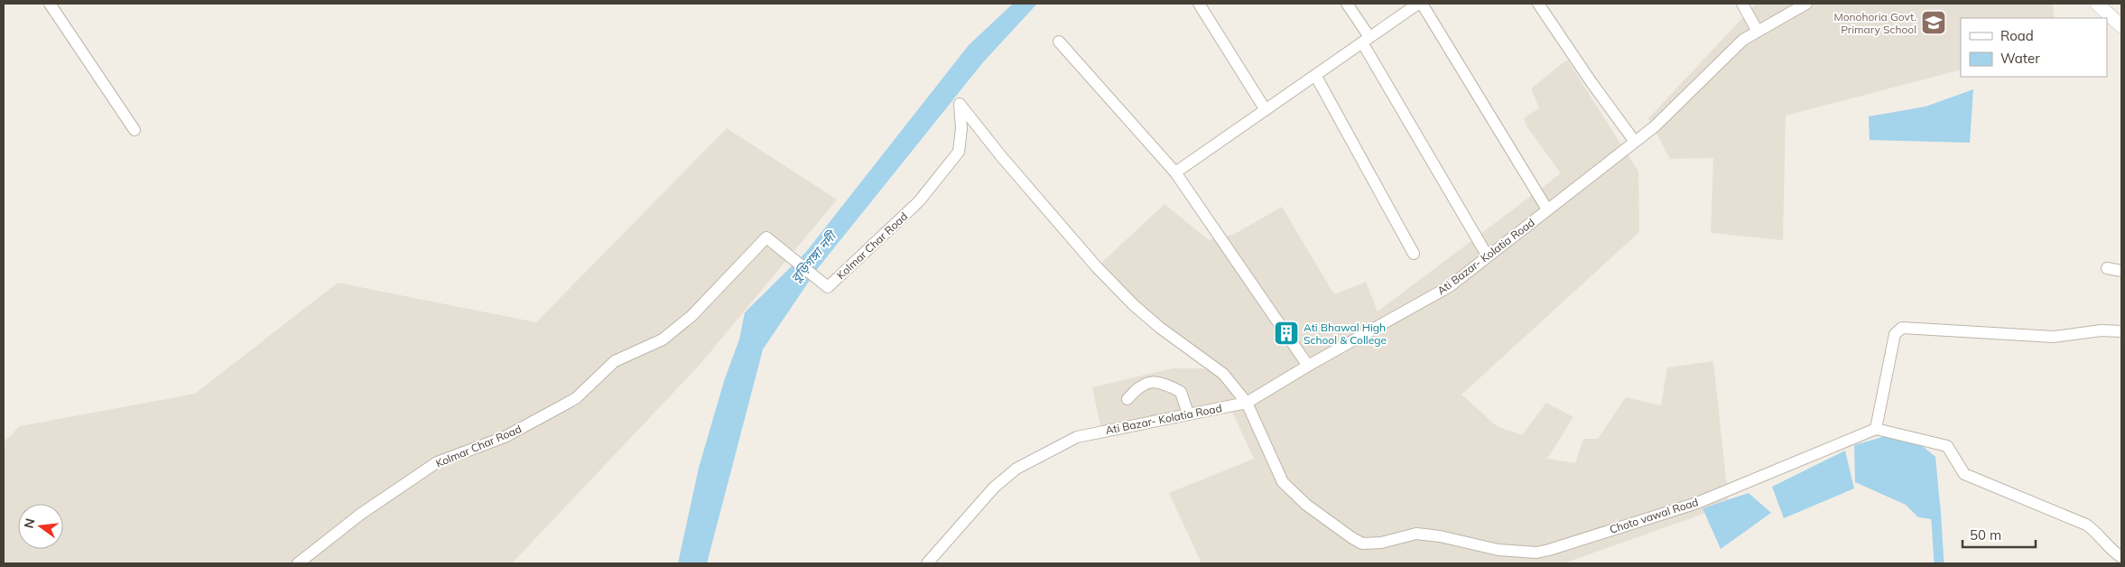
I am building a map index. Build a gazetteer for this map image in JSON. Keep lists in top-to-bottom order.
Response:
{
  "streets": {
    "street": ["Kolmar Char Road", "Ati Bazar- Kolatia Road", "Choto vawal Road"]
  },
  "crossings": [
    ["Kolmar Char Road", "Choto vawal Road"],
    ["Ati Bazar- Kolatia Road", "Choto vawal Road"]
  ],
  "water": ["বুড়িগঙ্গা নদী"],
  "places": {
    "school or university": ["Monohoria Govt. Primary School"],
    "building": ["Ati Bhawal High School & College"]
  },
  "legend": ["Road", "Water"],
  "scale_bar": "50 m",
  "north": "left"
}
